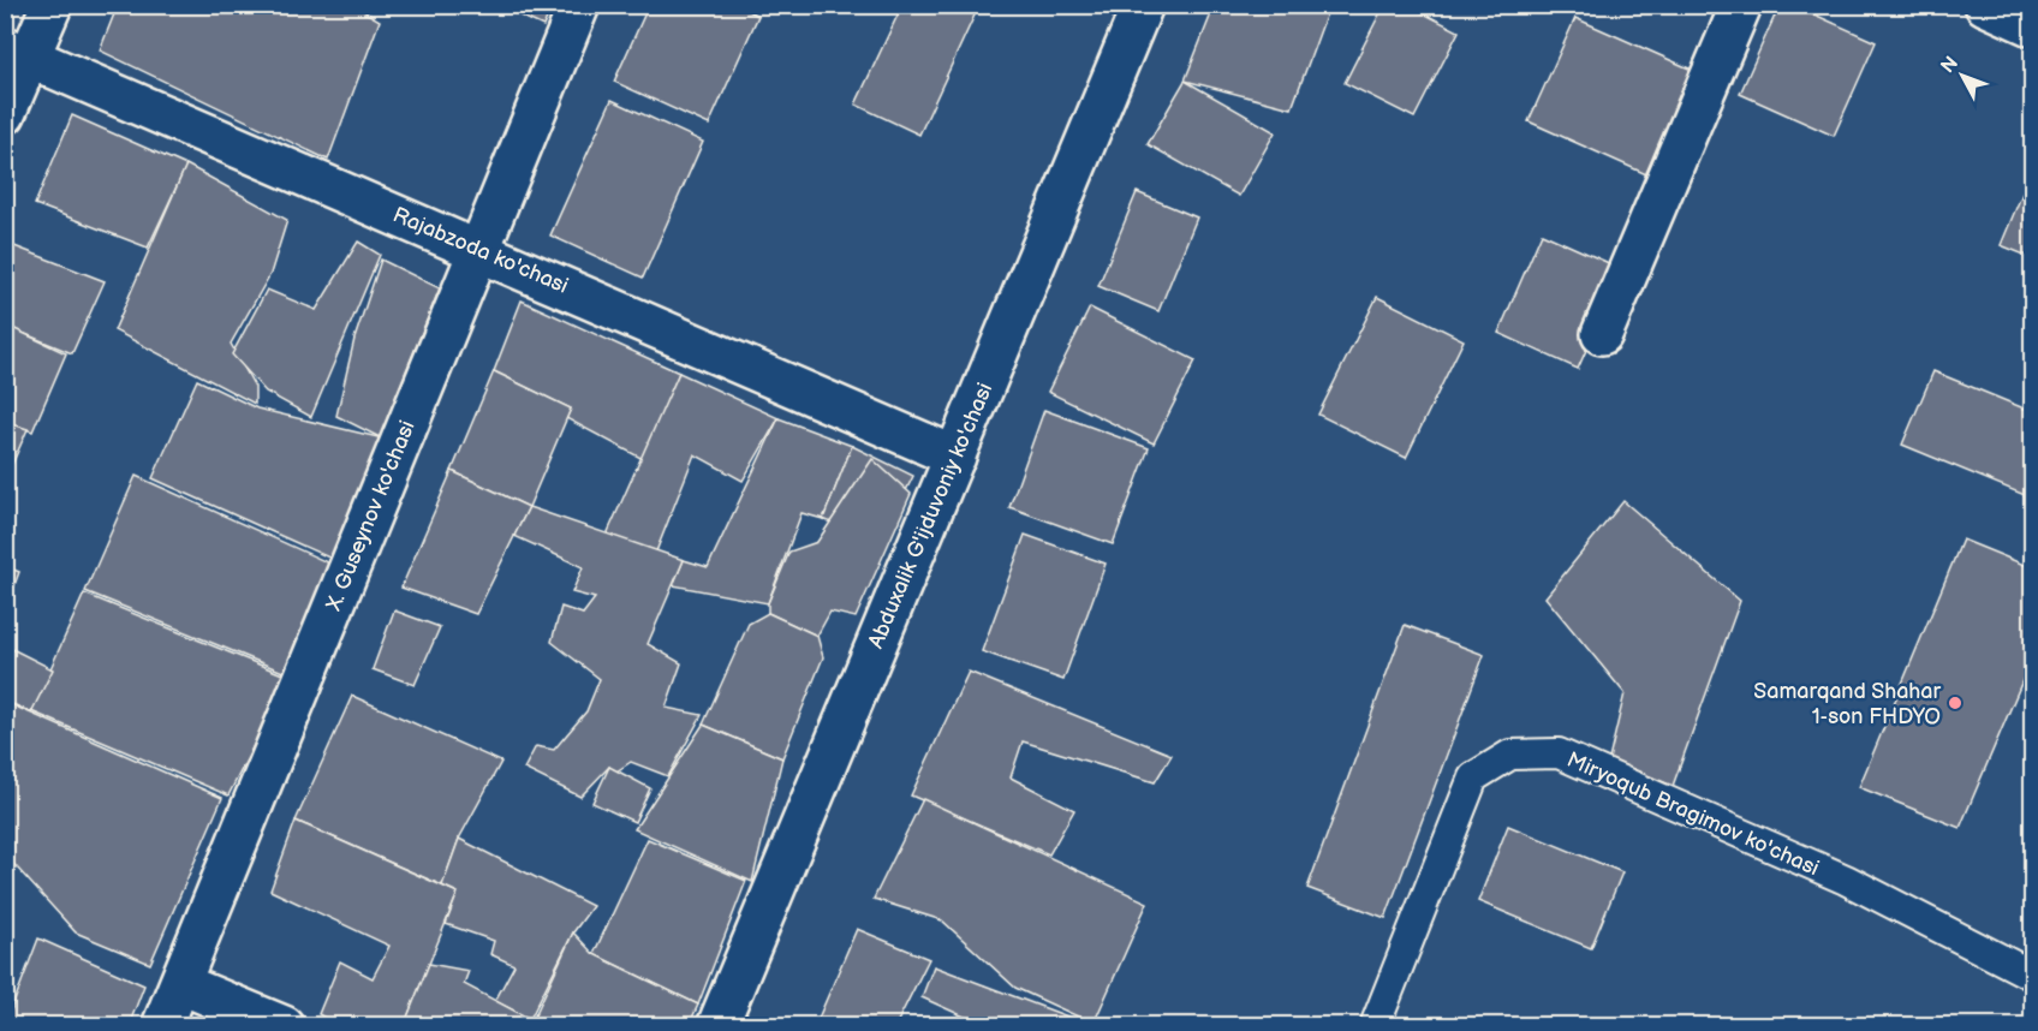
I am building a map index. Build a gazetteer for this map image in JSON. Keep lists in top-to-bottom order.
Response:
{
  "streets": {
    "street": ["Rajabzoda ko'chasi", "X. Guseynov ko'chasi", "Abduxalik G'ijduvoniy ko'chasi"],
    "lane": ["Miryoqub Bragimov ko'chasi"]
  },
  "crossings": [
    ["Rajabzoda ko'chasi", "X. Guseynov ko'chasi"],
    ["Rajabzoda ko'chasi", "Abduxalik G'ijduvoniy ko'chasi"]
  ],
  "places": ["Samarqand Shahar 1-son FHDYO"],
  "north": "top left"
}
